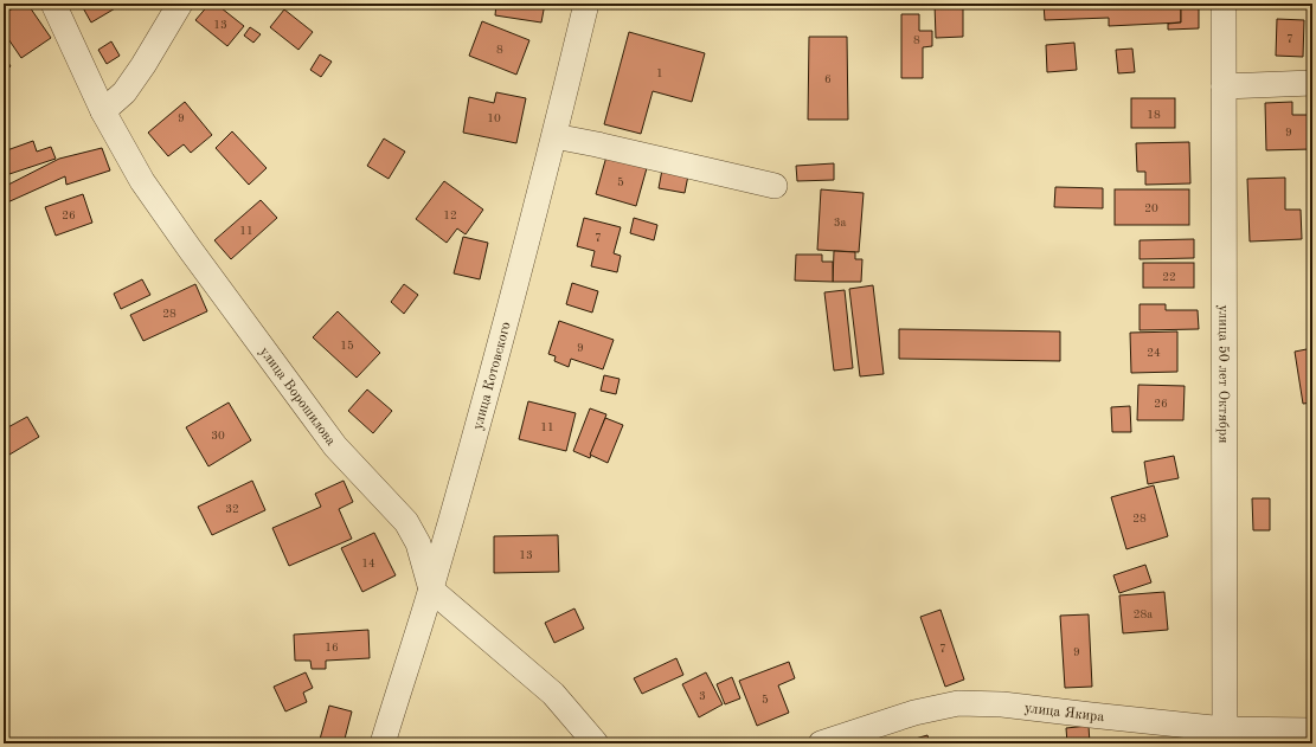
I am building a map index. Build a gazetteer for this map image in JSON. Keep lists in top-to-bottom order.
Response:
{
  "streets": {
    "street": [
      "улица 50 лет Октября",
      "улица Котовского",
      "улица Ворошилова",
      "улица Якира"
    ]
  },
  "crossings": [
    ["улица 50 лет Октября", "улица Якира"],
    ["улица Котовского", "улица Ворошилова"]
  ],
  "house_numbers": [
    "13",
    "7",
    "8",
    "8",
    "1",
    "6",
    "18",
    "9",
    "10",
    "9",
    "5",
    "20",
    "26",
    "12",
    "3а",
    "11",
    "7",
    "22",
    "28",
    "15",
    "9",
    "24",
    "26",
    "11",
    "30",
    "32",
    "28",
    "13",
    "14",
    "28а",
    "16",
    "7",
    "9",
    "3",
    "5"
  ]
}
